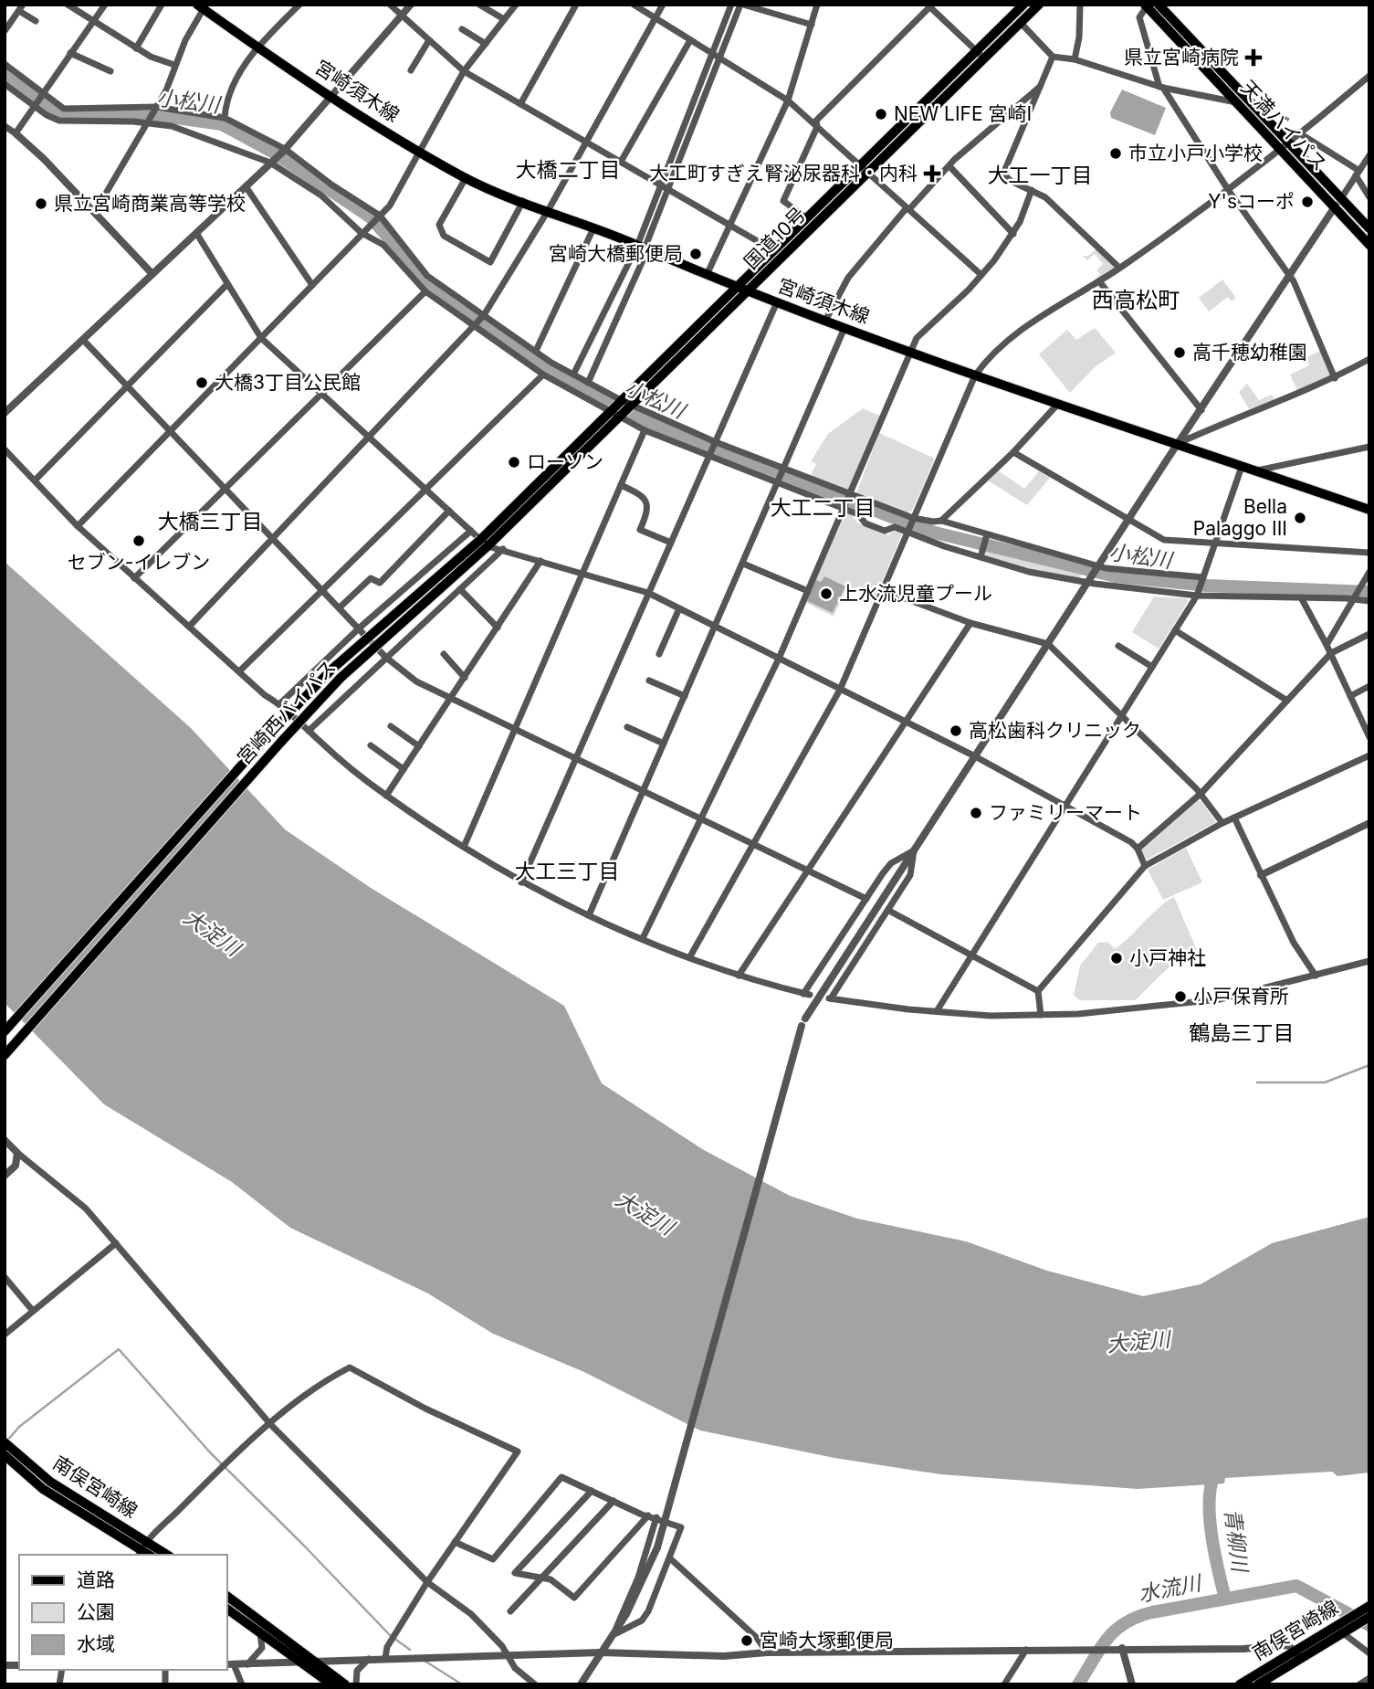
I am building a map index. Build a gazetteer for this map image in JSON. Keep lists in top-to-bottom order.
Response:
{
  "streets": {
    "main road": [
      "宮崎須木線",
      "天満バイパス",
      "国道10号",
      "宮崎西バイパス",
      "南俣宮崎線"
    ]
  },
  "crossings": [
    ["宮崎須木線", "国道10号"],
    ["国道10号", "宮崎西バイパス"]
  ],
  "districts": [
    "大橋二丁目",
    "大工一丁目",
    "西高松町",
    "大工二丁目",
    "大橋三丁目",
    "大工三丁目",
    "鶴島三丁目"
  ],
  "water": [
    "小松川",
    "大淀川",
    "青柳川",
    "水流川"
  ],
  "places": {
    "health": ["県立宮崎病院", "大工町すぎえ腎泌尿器科・内科"],
    "other": [
      "NEW LIFE 宮崎Ⅰ",
      "市立小戸小学校",
      "Y'sコーポ",
      "県立宮崎商業高等学校",
      "宮崎大橋郵便局",
      "高千穂幼稚園",
      "大橋3丁目公民館",
      "ローソン",
      "Bella Palaggo III",
      "セブン-イレブン",
      "上水流児童プール",
      "高松歯科クリニック",
      "ファミリーマート",
      "小戸神社",
      "小戸保育所",
      "宮崎大塚郵便局"
    ]
  },
  "legend": ["道路", "公園", "水域"]
}
